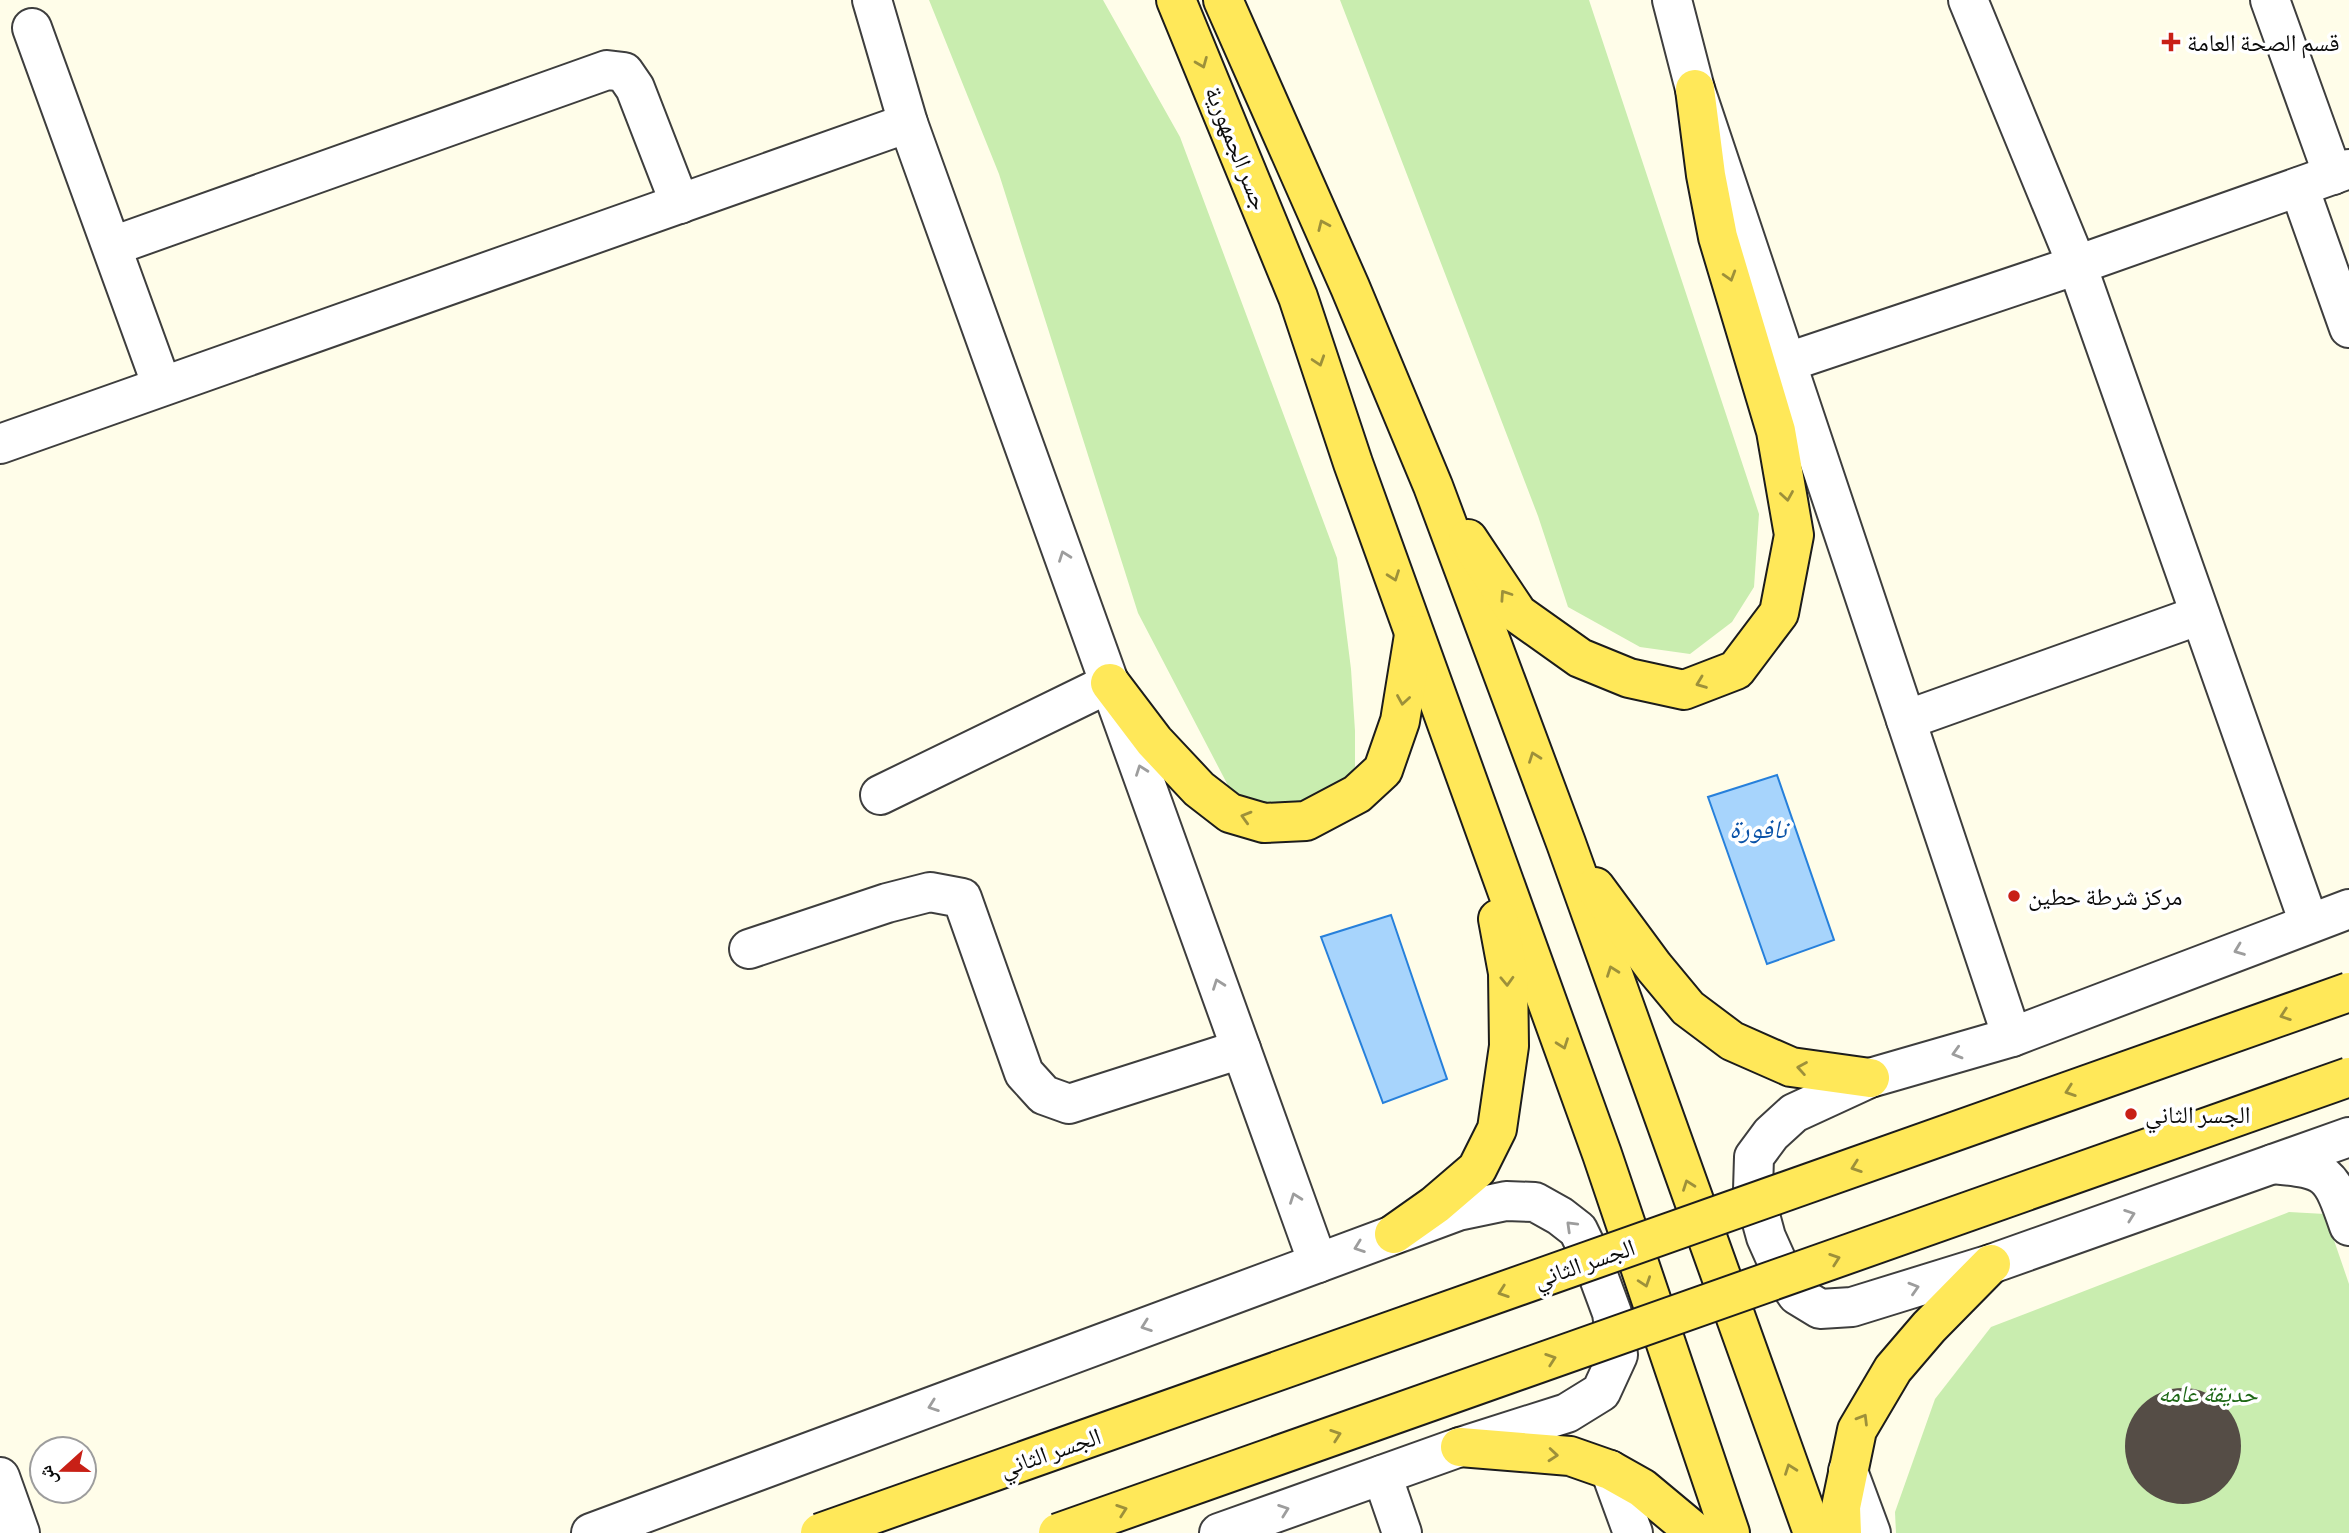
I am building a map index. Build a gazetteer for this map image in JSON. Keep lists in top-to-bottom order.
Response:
{
  "streets": {
    "main road": ["جسر الجمهورية", "الجسر الثاني"]
  },
  "water": ["نافورة"],
  "parks": ["حديقة عامه"],
  "places": {
    "health": ["قسم الصحة العامة"],
    "other": ["مركز شرطة حطين", "الجسر الثاني"]
  },
  "north": "left"
}
